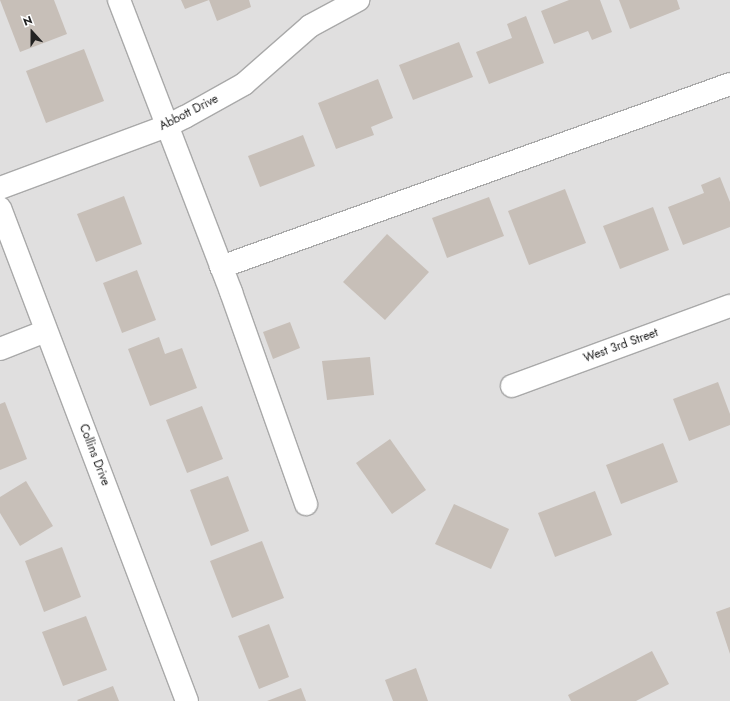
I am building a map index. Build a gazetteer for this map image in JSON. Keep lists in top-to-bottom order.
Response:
{
  "streets": {
    "street": ["Abbott Drive", "West 3rd Street", "Collins Drive"]
  },
  "north": "top"
}
